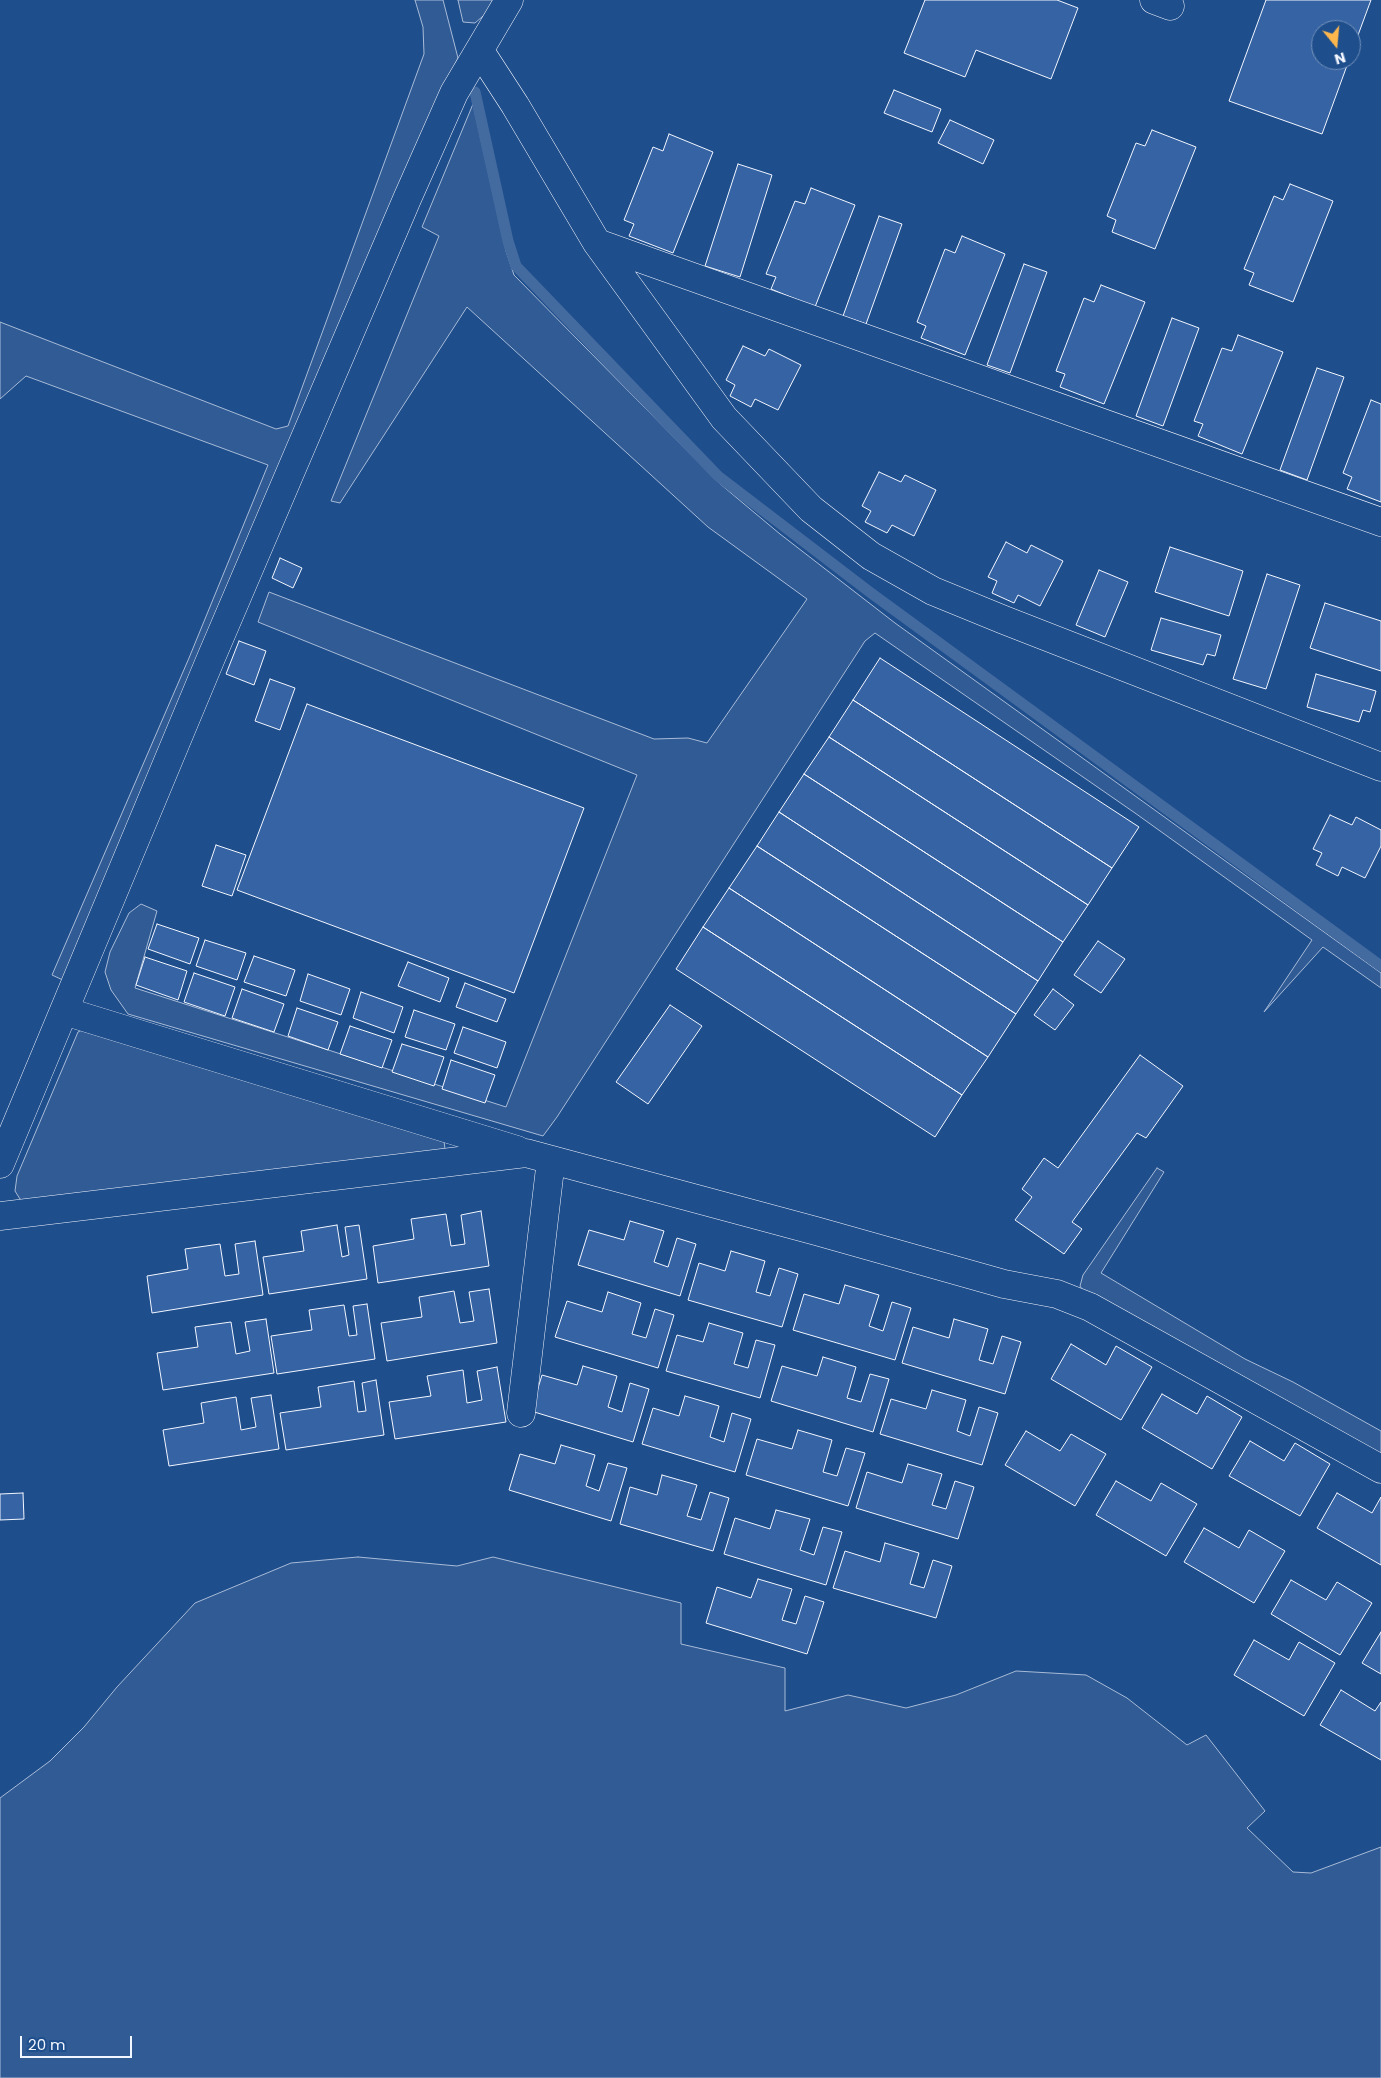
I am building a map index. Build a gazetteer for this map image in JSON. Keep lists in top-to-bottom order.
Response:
{
  "scale_bar": "20 m",
  "north": "bottom"
}
